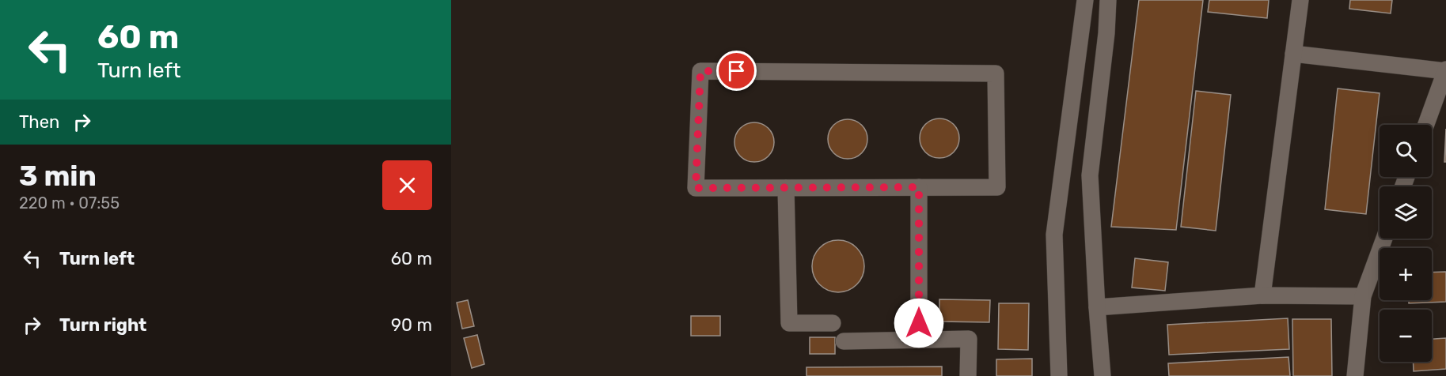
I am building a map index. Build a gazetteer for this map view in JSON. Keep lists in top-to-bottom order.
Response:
{
  "page": {
    "turn": ["60 m", "Turn left"],
    "then": "Then",
    "map_buttons": ["+", "−"],
    "heading": ["3 min", "220 m · 07:55"],
    "list": [
      {
        "name": "Turn left",
        "value": "60 m"
      },
      {
        "name": "Turn right",
        "value": "90 m"
      }
    ]
  }
}
